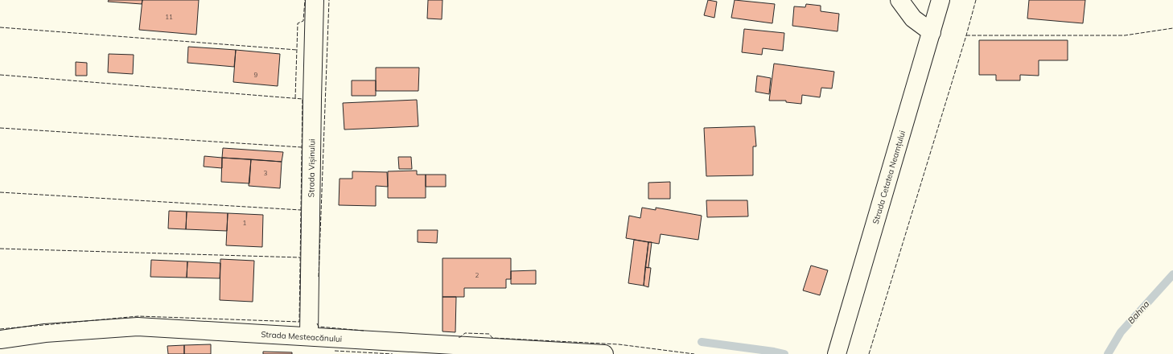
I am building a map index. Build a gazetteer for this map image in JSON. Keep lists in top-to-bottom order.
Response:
{
  "streets": {
    "street": ["Strada Vișinului", "Strada Cetatea Neamțului", "Strada Mesteacănului"]
  },
  "crossings": [
    ["Strada Vișinului", "Strada Mesteacănului"]
  ],
  "water": ["Bahna"],
  "house_numbers": [
    "11",
    "9",
    "3",
    "1",
    "2"
  ]
}
